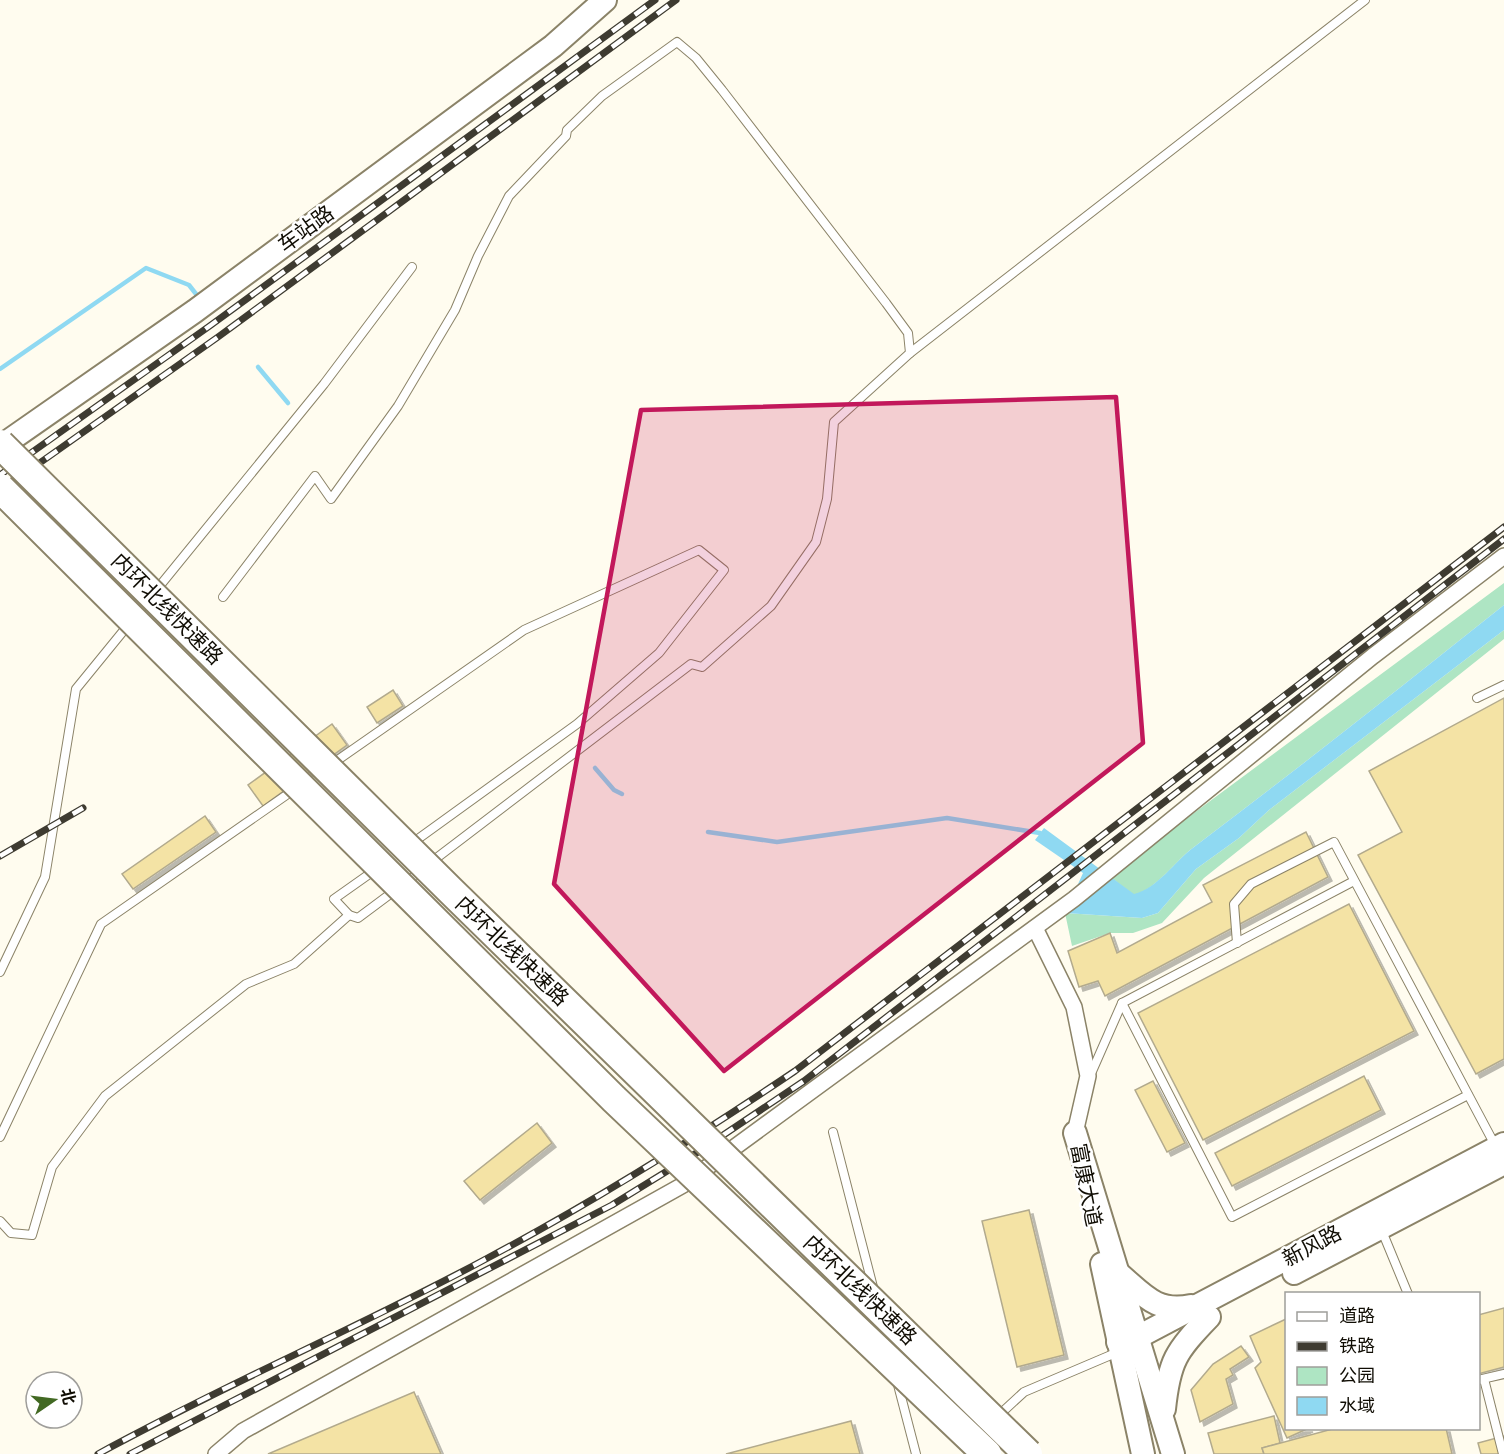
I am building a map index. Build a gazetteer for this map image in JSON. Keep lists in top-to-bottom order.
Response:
{
  "streets": {
    "highway": ["内环北线快速路"],
    "main road": ["车站路", "富康大道", "新风路"]
  },
  "crossings": [
    ["车站路", "内环北线快速路"],
    ["富康大道", "新风路"]
  ],
  "legend": [
    "道路",
    "铁路",
    "公园",
    "水域"
  ],
  "north": "right"
}
